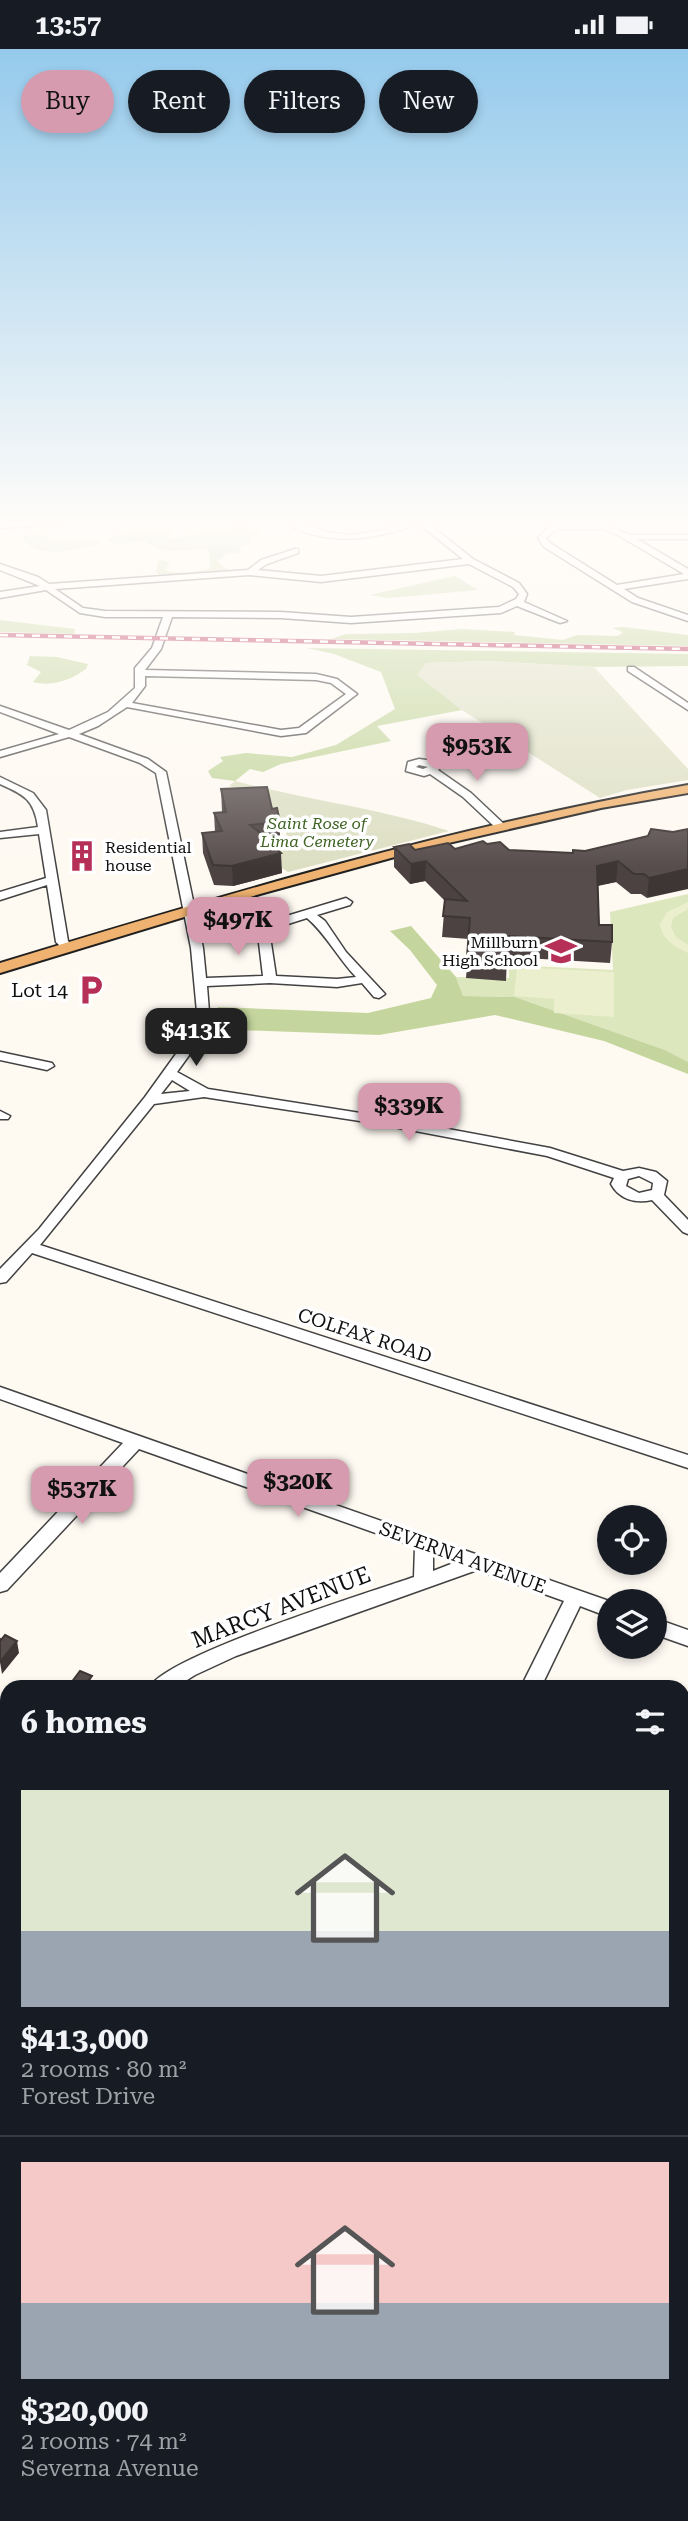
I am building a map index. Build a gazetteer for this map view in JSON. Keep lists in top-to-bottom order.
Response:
{
  "streets": {
    "street": ["COLFAX ROAD", "SEVERNA AVENUE", "MARCY AVENUE"]
  },
  "crossings": [
    ["SEVERNA AVENUE", "MARCY AVENUE"]
  ],
  "parks": ["Saint Rose of Lima Cemetery"],
  "places": {
    "building": ["Residential house"],
    "school or university": ["Millburn High School"],
    "parking": ["Lot 14"]
  },
  "page": {
    "status": "13:57",
    "chip": [
      "Buy",
      "Rent",
      "Filters",
      "New"
    ],
    "price": [
      "$953K",
      "$497K",
      "$413K",
      "$339K",
      "$320K",
      "$537K"
    ],
    "heading": "6 homes",
    "list": [
      {
        "name": "$413,000",
        "note": "2 rooms · 80 m² · Forest Drive"
      },
      {
        "name": "$320,000",
        "note": "2 rooms · 74 m² · Severna Avenue"
      }
    ]
  }
}
